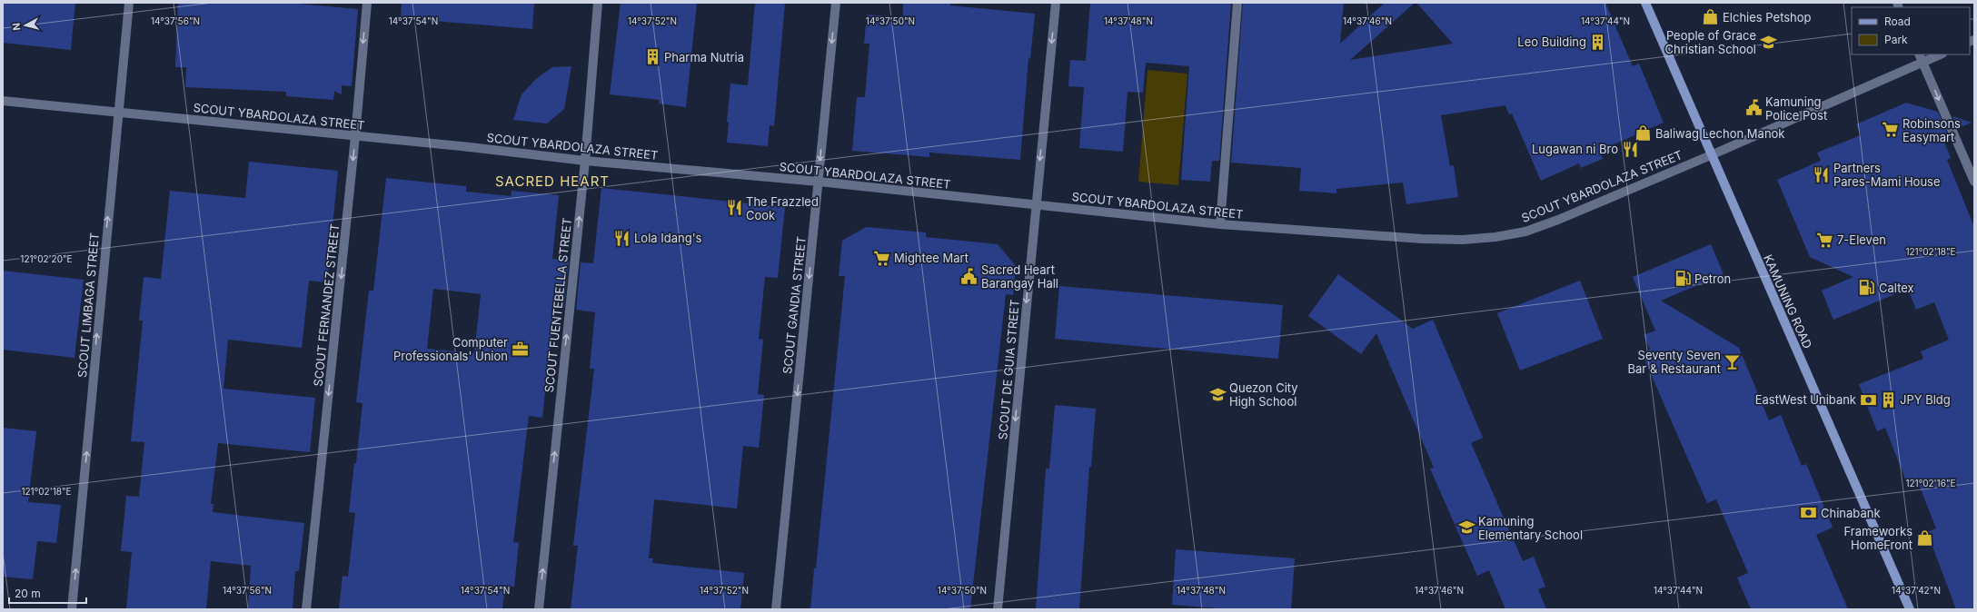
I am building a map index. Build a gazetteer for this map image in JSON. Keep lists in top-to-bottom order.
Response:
{
  "streets": {
    "main road": ["KAMUNING ROAD"],
    "street": [
      "SCOUT YBARDOLAZA STREET",
      "SCOUT LIMBAGA STREET",
      "SCOUT FERNANDEZ STREET",
      "SCOUT FUENTEBELLA STREET",
      "SCOUT GANDIA STREET",
      "SCOUT DE GUIA STREET"
    ]
  },
  "crossings": [
    ["SCOUT YBARDOLAZA STREET", "KAMUNING ROAD"],
    ["SCOUT YBARDOLAZA STREET", "SCOUT LIMBAGA STREET"],
    ["SCOUT YBARDOLAZA STREET", "SCOUT FERNANDEZ STREET"],
    ["SCOUT YBARDOLAZA STREET", "SCOUT FUENTEBELLA STREET"],
    ["SCOUT YBARDOLAZA STREET", "SCOUT GANDIA STREET"],
    ["SCOUT YBARDOLAZA STREET", "SCOUT DE GUIA STREET"]
  ],
  "one_way": [
    "SCOUT LIMBAGA STREET",
    "SCOUT FERNANDEZ STREET",
    "SCOUT FUENTEBELLA STREET",
    "SCOUT GANDIA STREET",
    "SCOUT DE GUIA STREET"
  ],
  "districts": ["SACRED HEART"],
  "places": {
    "shop": ["Elchies Petshop", "Baliwag Lechon Manok", "Frameworks HomeFront"],
    "building": ["Leo Building", "Pharma Nutria", "JPY Bldg"],
    "school or university": ["People of Grace Christian School", "Quezon City High School", "Kamuning Elementary School"],
    "public building": ["Kamuning Police Post", "Sacred Heart Barangay Hall"],
    "supermarket": ["Robinsons Easymart", "7-Eleven", "Mightee Mart"],
    "restaurant": [
      "Lugawan ni Bro",
      "Partners Pares-Mami House",
      "The Frazzled Cook",
      "Lola Idang's"
    ],
    "fuel station": ["Petron", "Caltex"],
    "office": ["Computer Professionals' Union"],
    "bar": ["Seventy Seven Bar & Restaurant"],
    "bank": ["EastWest Unibank", "Chinabank"]
  },
  "legend": ["Road", "Park"],
  "scale_bar": "20 m",
  "north": "left",
  "coordinates": [
    "14°37'56\"N",
    "14°37'54\"N",
    "14°37'52\"N",
    "14°37'50\"N",
    "14°37'48\"N",
    "14°37'46\"N",
    "14°37'44\"N",
    "121°02'18\"E",
    "121°02'20\"E",
    "121°02'16\"E",
    "14°37'42\"N"
  ]
}
